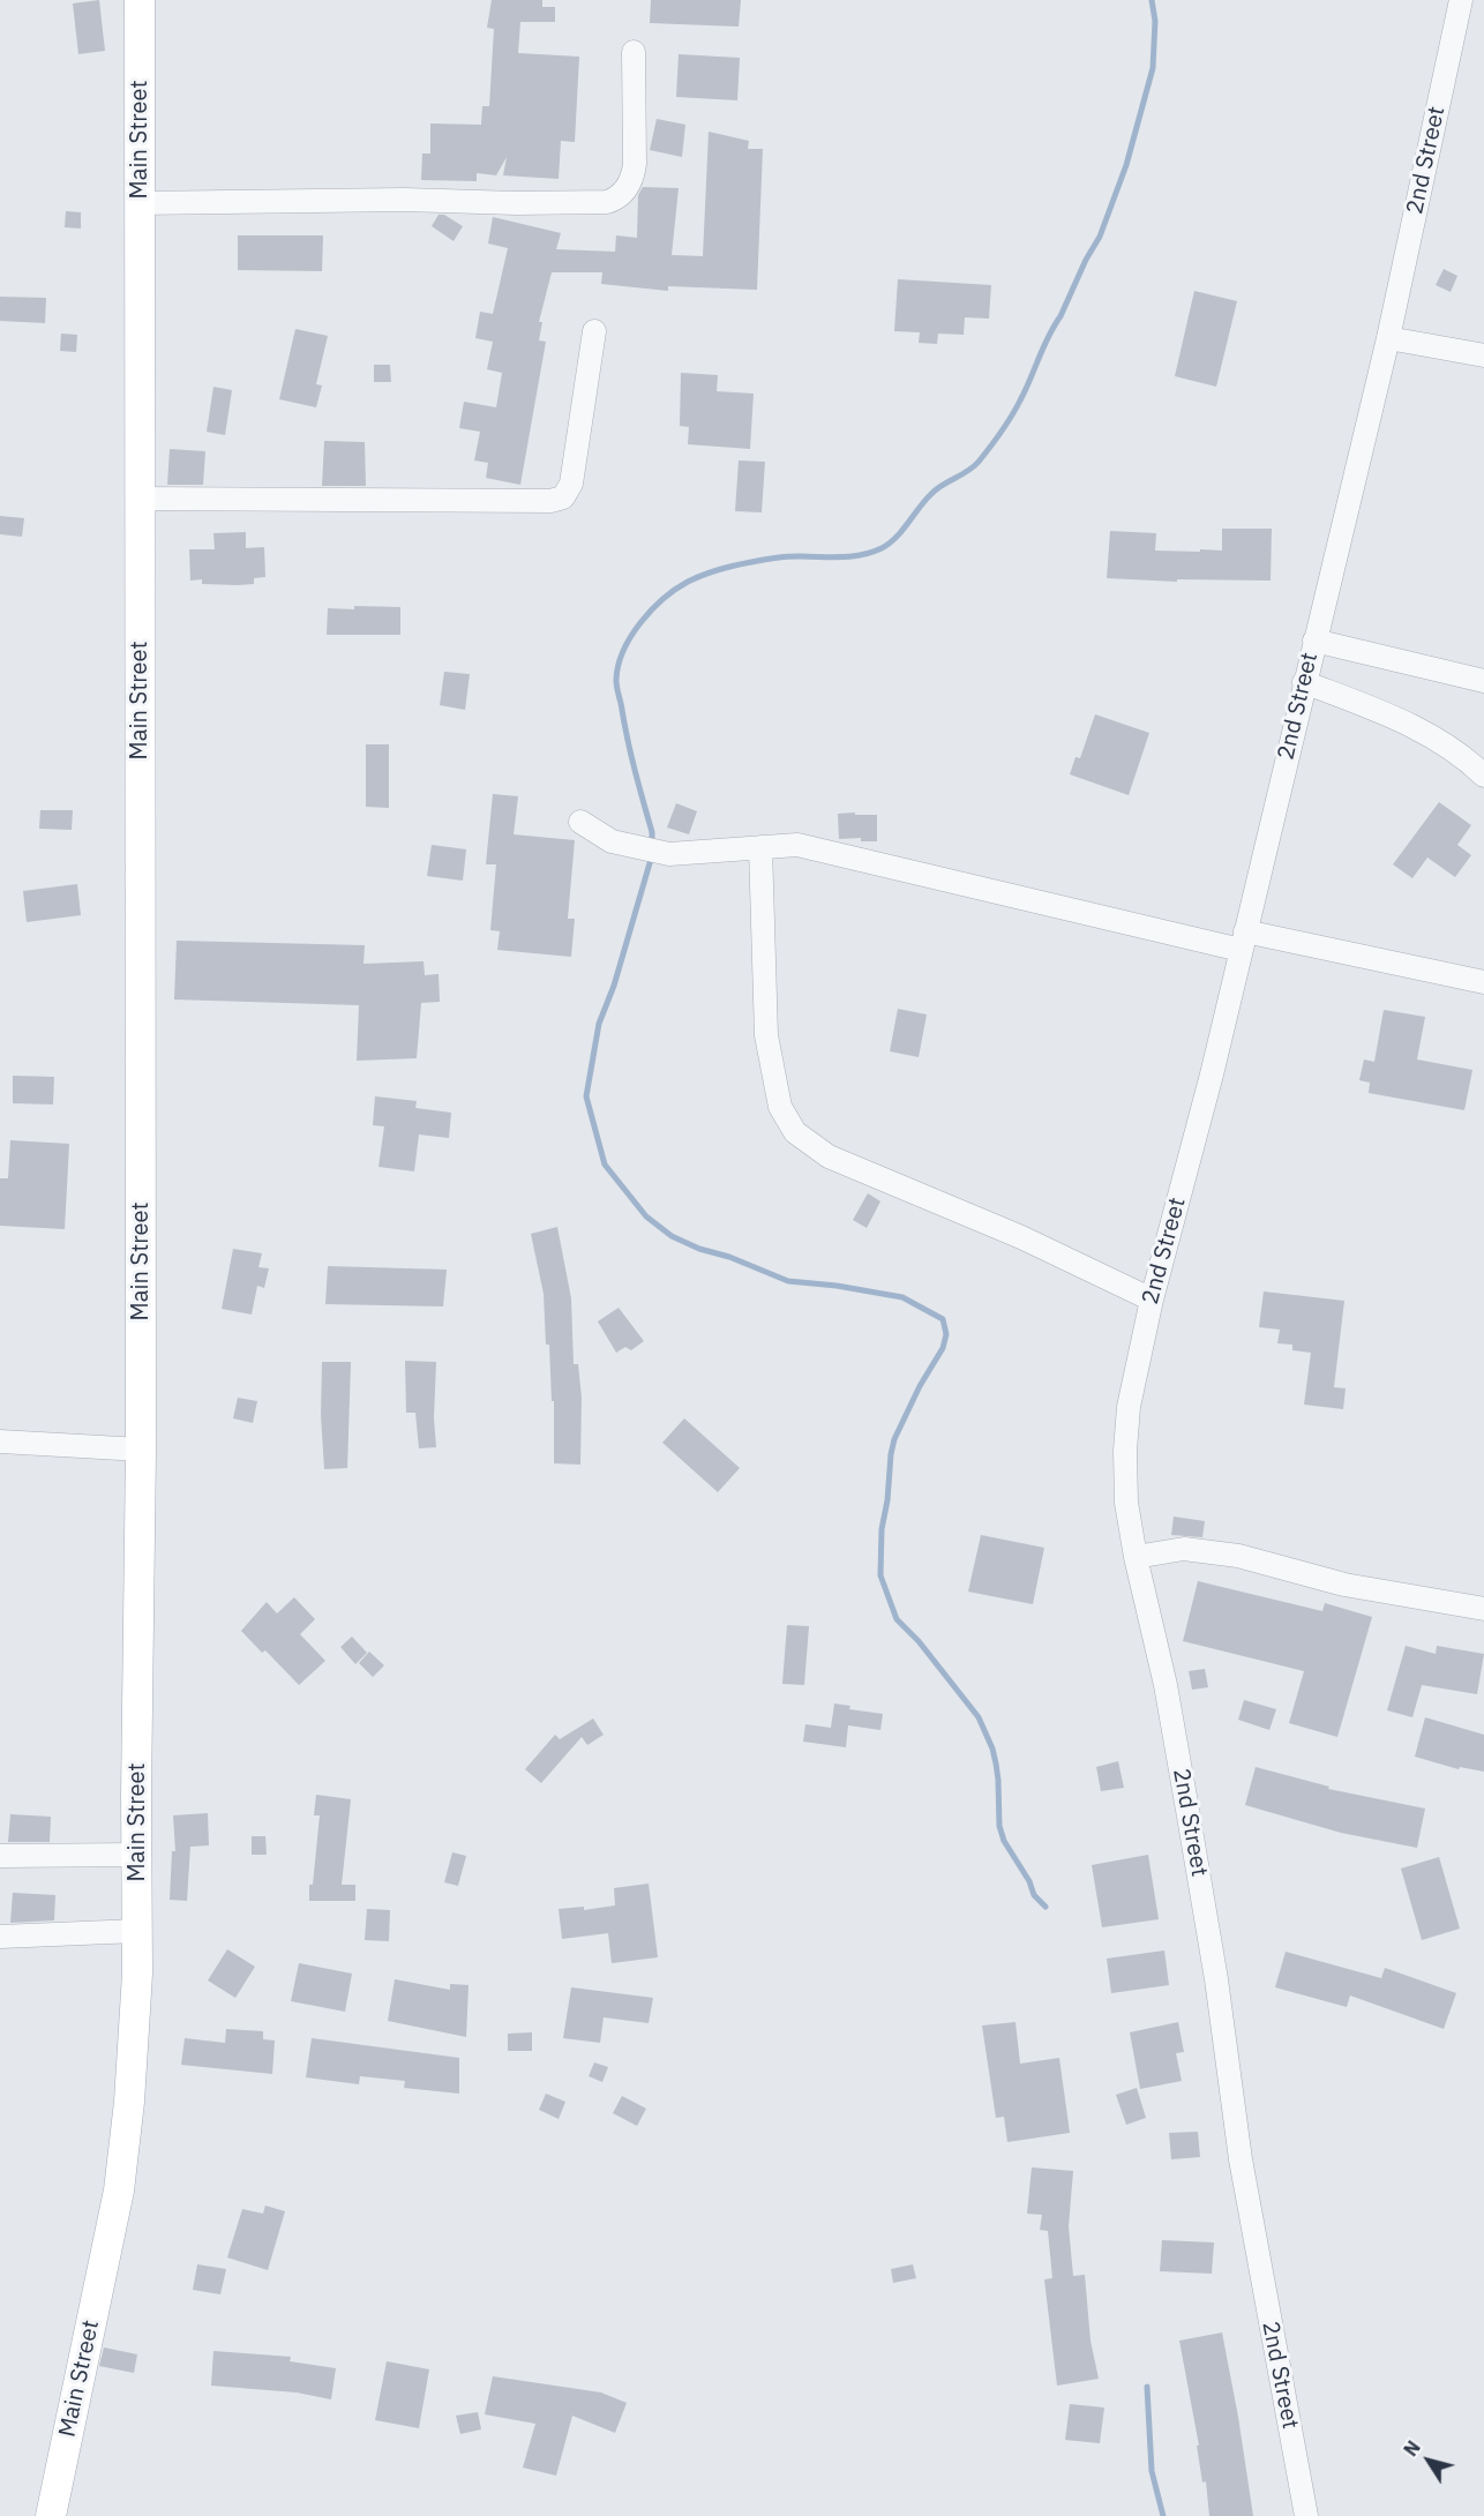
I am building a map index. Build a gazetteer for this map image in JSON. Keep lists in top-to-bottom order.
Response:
{
  "streets": {
    "main road": ["Main Street"],
    "street": ["2nd Street"]
  },
  "north": "top left"
}
